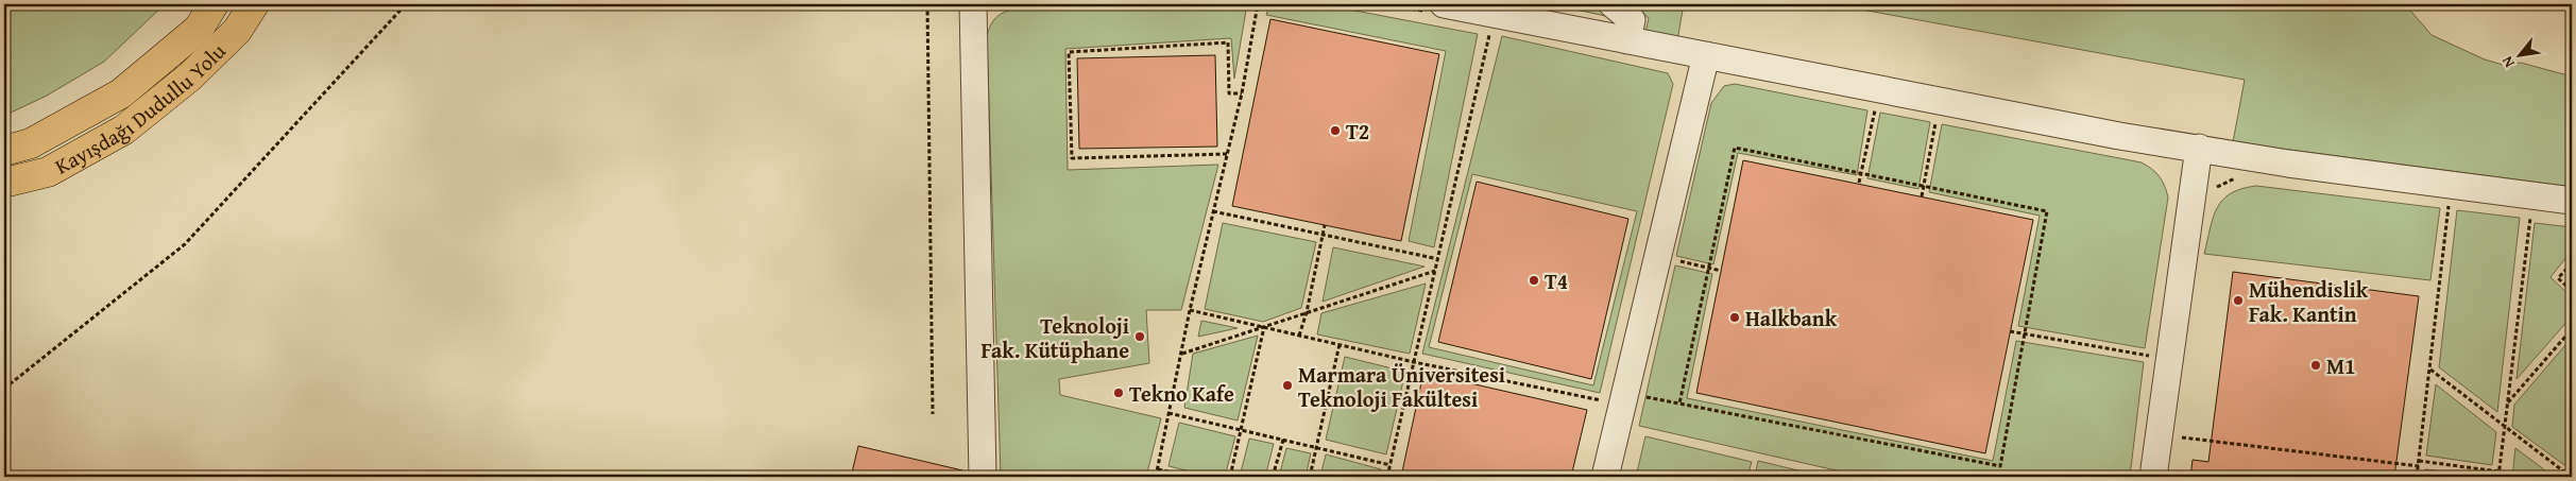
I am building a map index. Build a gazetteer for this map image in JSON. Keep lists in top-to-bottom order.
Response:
{
  "streets": {
    "main road": ["Kayışdağı Dudullu Yolu"]
  },
  "places": [
    "T2",
    "T4",
    "Mühendislik Fak. Kantin",
    "Halkbank",
    "Teknoloji Fak. Kütüphane",
    "M1",
    "Marmara Üniversitesi Teknoloji Fakültesi",
    "Tekno Kafe"
  ],
  "north": "bottom left"
}
